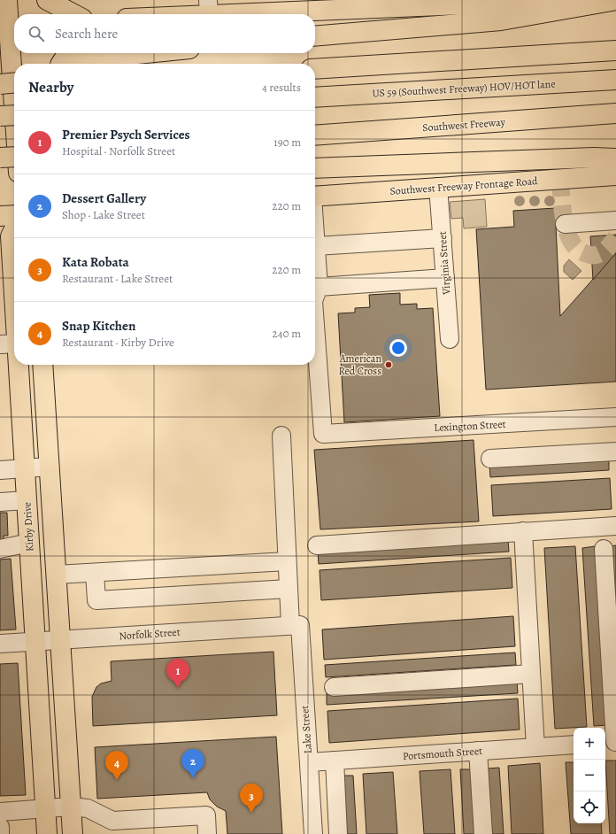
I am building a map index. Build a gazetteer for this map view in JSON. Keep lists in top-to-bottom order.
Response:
{
  "streets": {
    "main road": [
      "US 59 (Southwest Freeway) HOV/HOT lane",
      "Southwest Freeway",
      "Southwest Freeway Frontage Road",
      "Kirby Drive"
    ],
    "street": [
      "Virginia Street",
      "Lexington Street",
      "Norfolk Street",
      "Lake Street",
      "Portsmouth Street"
    ]
  },
  "crossings": [
    ["Southwest Freeway Frontage Road", "Virginia Street"],
    ["Kirby Drive", "Norfolk Street"],
    ["Norfolk Street", "Lake Street"],
    ["Lake Street", "Portsmouth Street"]
  ],
  "places": ["American Red Cross"],
  "page": {
    "search": "Search here",
    "heading": ["Nearby", "4 results"],
    "list": [
      {
        "mark": "1",
        "name": "Premier Psych Services",
        "note": "Hospital · Norfolk Street",
        "value": "190 m"
      },
      {
        "mark": "2",
        "name": "Dessert Gallery",
        "note": "Shop · Lake Street",
        "value": "220 m"
      },
      {
        "mark": "3",
        "name": "Kata Robata",
        "note": "Restaurant · Lake Street",
        "value": "220 m"
      },
      {
        "mark": "4",
        "name": "Snap Kitchen",
        "note": "Restaurant · Kirby Drive",
        "value": "240 m"
      }
    ],
    "pins": [
      "1",
      "2",
      "4",
      "3"
    ],
    "map_buttons": ["+", "−"]
  }
}
